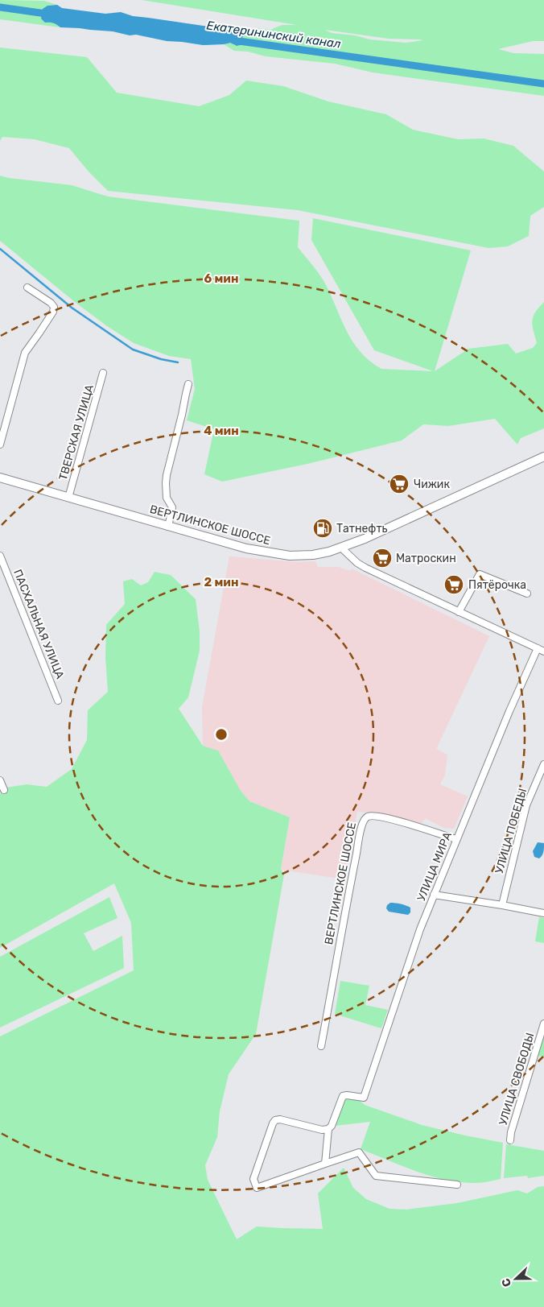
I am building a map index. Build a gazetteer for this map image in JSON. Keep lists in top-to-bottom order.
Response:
{
  "streets": {
    "main road": ["ВЕРТЛИНСКОЕ ШОССЕ"],
    "street": [
      "ТВЕРСКАЯ УЛИЦА",
      "ПАСХАЛЬНАЯ УЛИЦА",
      "УЛИЦА ПОБЕДЫ",
      "УЛИЦА МИРА",
      "УЛИЦА СВОБОДЫ"
    ]
  },
  "crossings": [
    ["ТВЕРСКАЯ УЛИЦА", "ВЕРТЛИНСКОЕ ШОССЕ"],
    ["ВЕРТЛИНСКОЕ ШОССЕ", "УЛИЦА МИРА"]
  ],
  "water": ["Екатерининский канал"],
  "places": {
    "supermarket": ["Чижик", "Матроскин", "Пятёрочка"],
    "fuel station": ["Татнефть"]
  },
  "north": "left",
  "rings": ["6 мин", "4 мин", "2 мин"]
}
